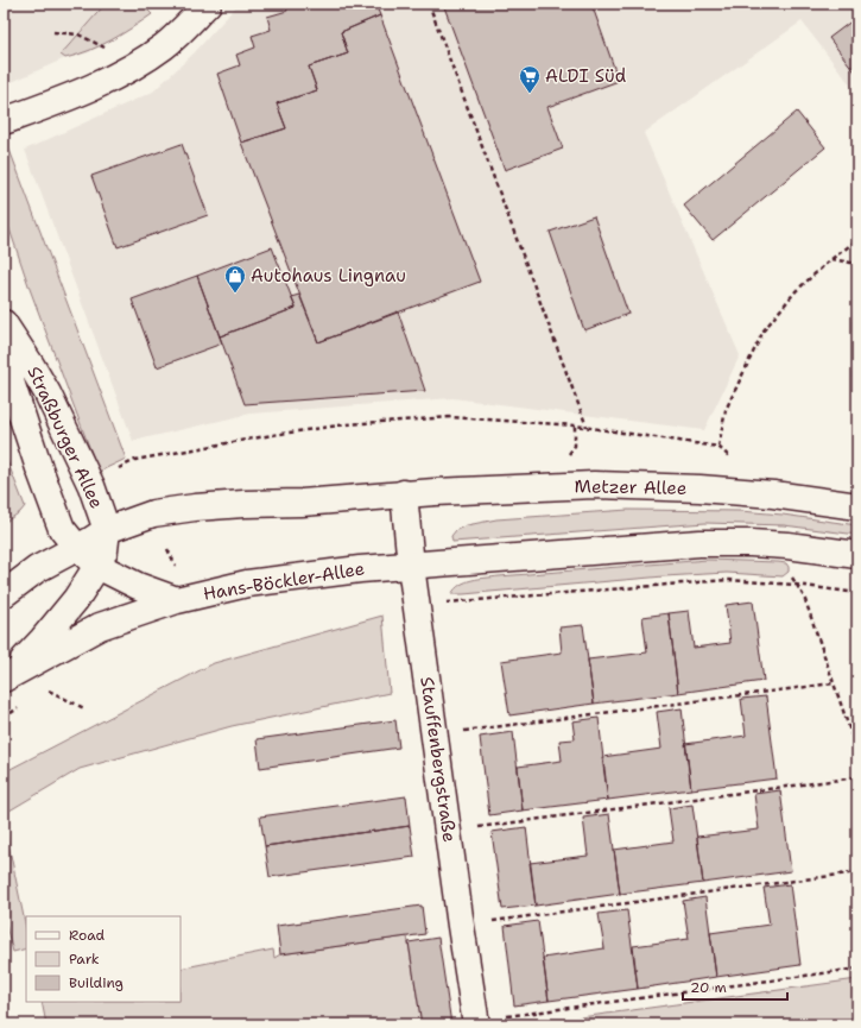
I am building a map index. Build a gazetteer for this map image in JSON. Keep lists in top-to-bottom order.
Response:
{
  "streets": {
    "street": [
      "Straßburger Allee",
      "Metzer Allee",
      "Hans-Böckler-Allee",
      "Stauffenbergstraße"
    ]
  },
  "crossings": [
    ["Straßburger Allee", "Hans-Böckler-Allee"],
    ["Metzer Allee", "Stauffenbergstraße"],
    ["Hans-Böckler-Allee", "Stauffenbergstraße"]
  ],
  "places": {
    "supermarket": ["ALDI Süd"],
    "shop": ["Autohaus Lingnau"]
  },
  "legend": ["Road", "Park", "Building"],
  "scale_bar": "20 m"
}
